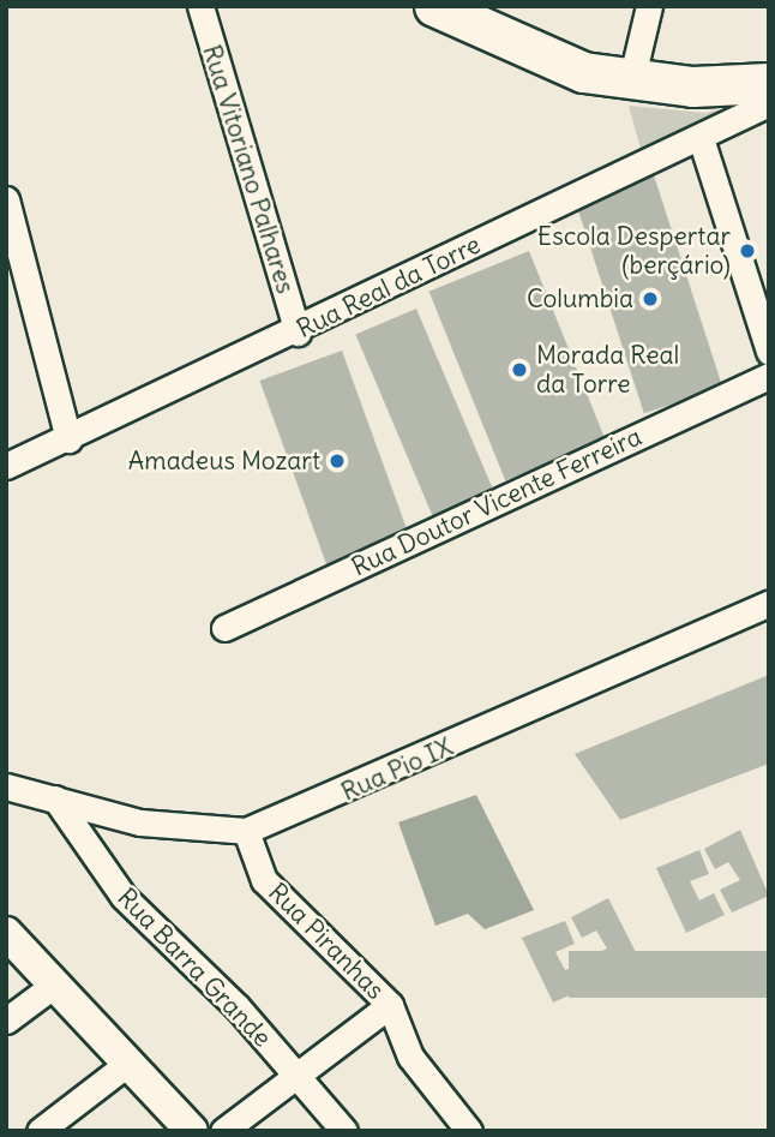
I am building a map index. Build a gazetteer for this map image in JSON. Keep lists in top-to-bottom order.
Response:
{
  "streets": {
    "street": [
      "Rua Vitoriano Palhares",
      "Rua Real da Torre",
      "Rua Doutor Vicente Ferreira",
      "Rua Pio IX",
      "Rua Piranhas",
      "Rua Barra Grande"
    ]
  },
  "crossings": [
    ["Rua Vitoriano Palhares", "Rua Real da Torre"],
    ["Rua Pio IX", "Rua Piranhas"],
    ["Rua Pio IX", "Rua Barra Grande"]
  ],
  "places": [
    "Escola Despertar (berçário)",
    "Columbia",
    "Morada Real da Torre",
    "Amadeus Mozart"
  ]
}
